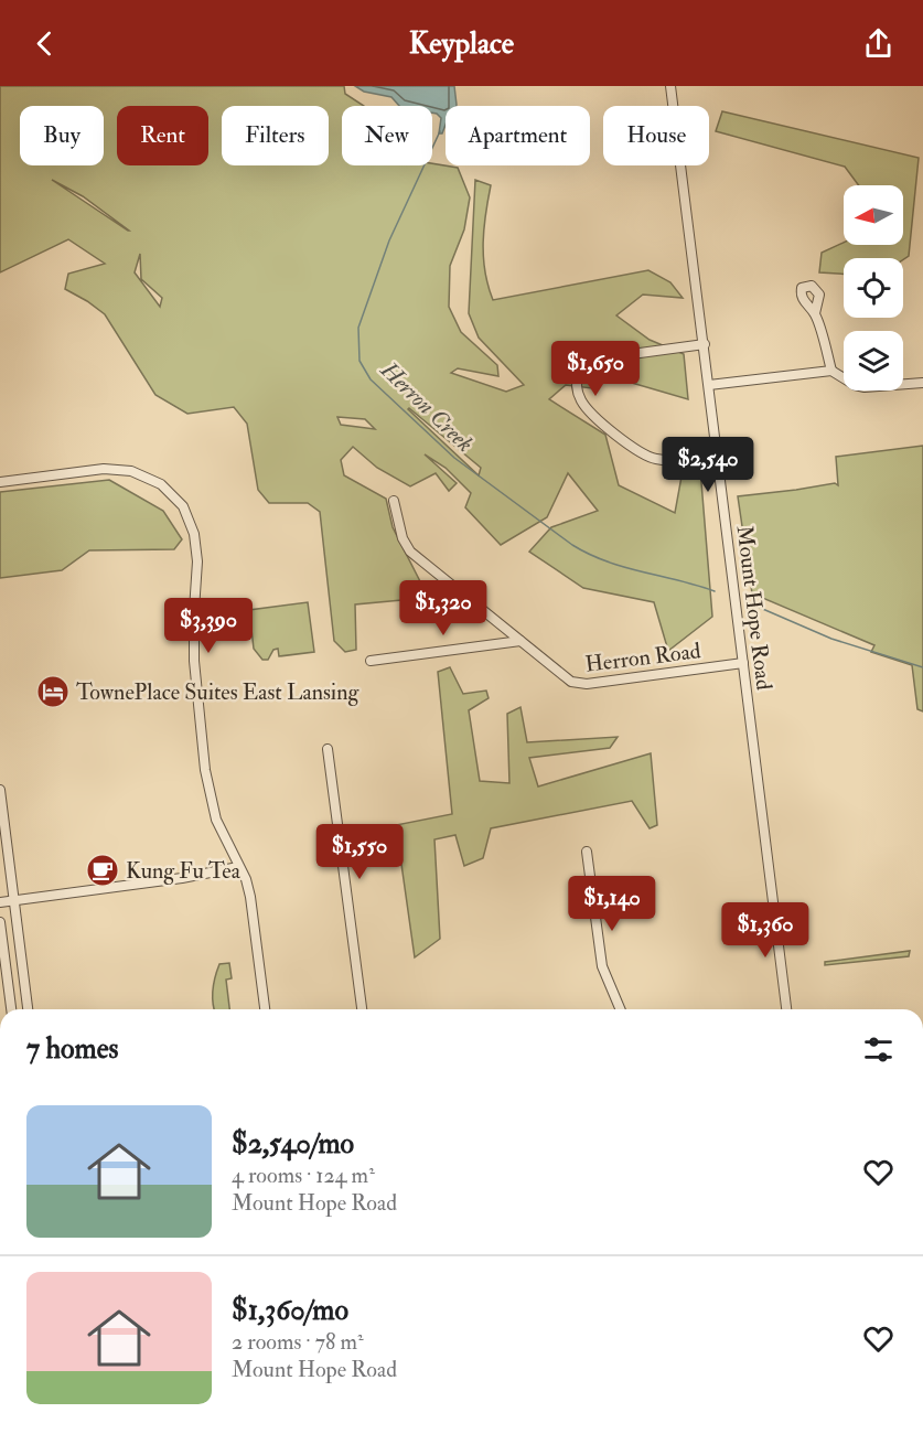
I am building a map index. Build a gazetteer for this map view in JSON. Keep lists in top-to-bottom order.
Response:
{
  "streets": {
    "street": ["Mount Hope Road", "Herron Road"]
  },
  "crossings": [
    ["Mount Hope Road", "Herron Road"]
  ],
  "water": ["Herron Creek"],
  "places": {
    "hotel": ["TownePlace Suites East Lansing"],
    "cafe": ["Kung Fu Tea"]
  },
  "north": "left",
  "page": {
    "header": "Keyplace",
    "chip": [
      "Buy",
      "Rent",
      "Filters",
      "New",
      "Apartment",
      "House"
    ],
    "price": [
      "$1,650",
      "$2,540",
      "$1,320",
      "$3,390",
      "$1,550",
      "$1,140",
      "$1,360"
    ],
    "heading": "7 homes",
    "list": [
      {
        "name": "$2,540/mo",
        "note": "4 rooms · 124 m² · Mount Hope Road"
      },
      {
        "name": "$1,360/mo",
        "note": "2 rooms · 78 m² · Mount Hope Road"
      }
    ]
  }
}
